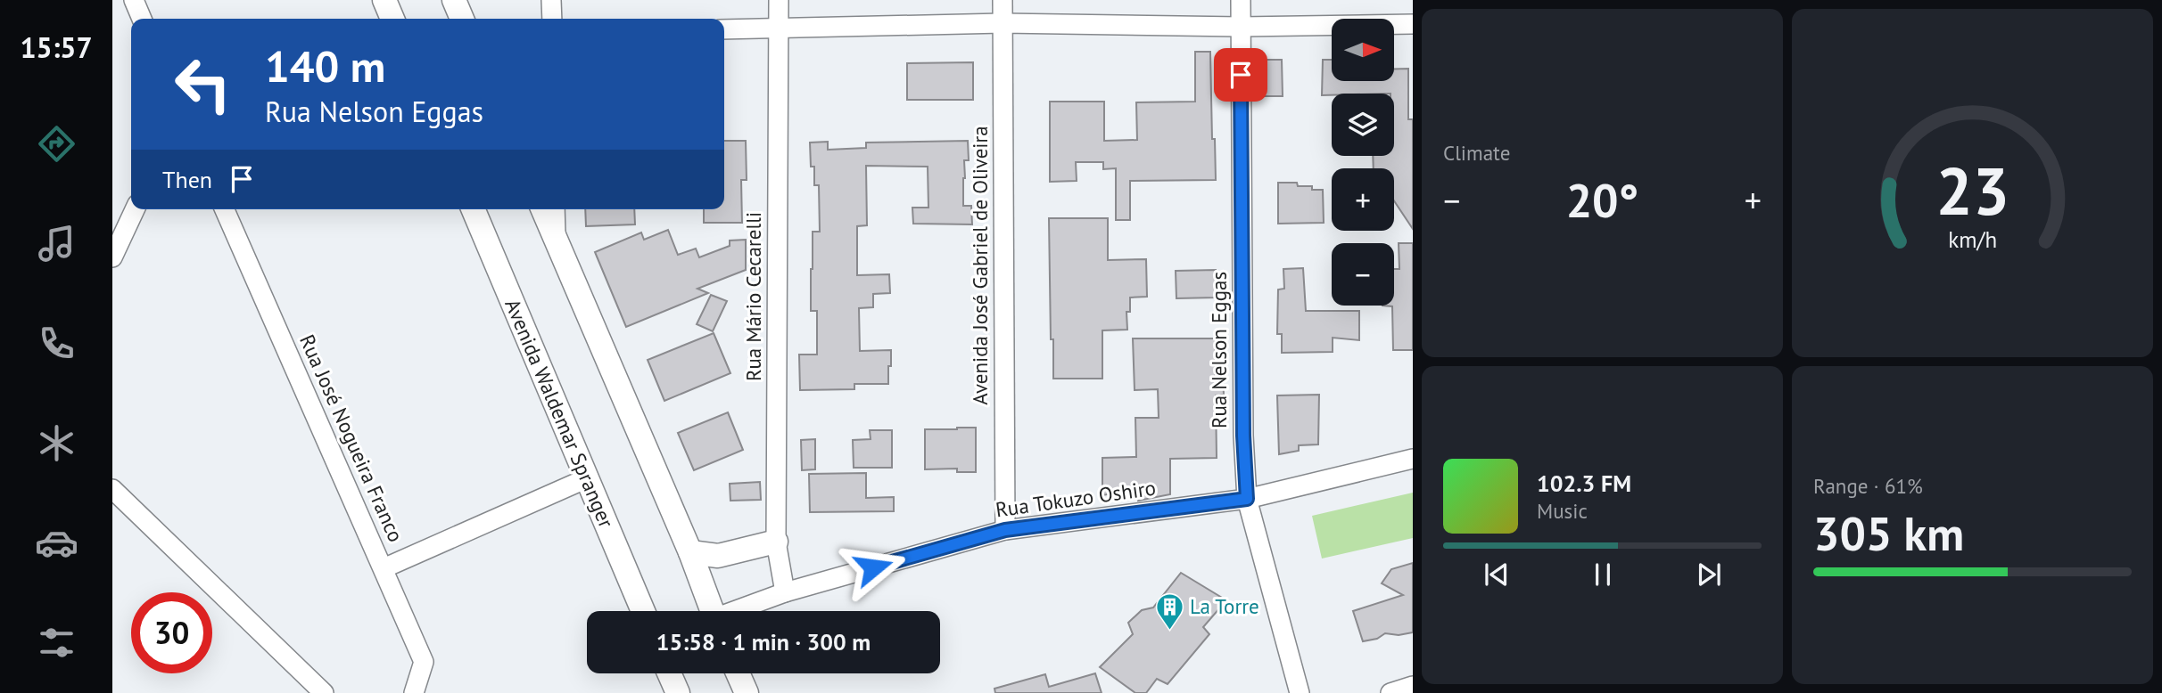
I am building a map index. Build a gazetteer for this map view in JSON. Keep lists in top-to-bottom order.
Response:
{
  "streets": {
    "main road": ["Avenida Waldemar Spranger"],
    "street": [
      "Avenida José Gabriel de Oliveira",
      "Rua Mário Cecarelli",
      "Rua Nelson Eggas",
      "Rua José Nogueira Franco",
      "Rua Tokuzo Oshiro"
    ]
  },
  "crossings": [
    ["Avenida José Gabriel de Oliveira", "Rua Tokuzo Oshiro"],
    ["Rua Mário Cecarelli", "Rua Tokuzo Oshiro"],
    ["Rua Nelson Eggas", "Rua Tokuzo Oshiro"]
  ],
  "places": {
    "building": ["La Torre"]
  },
  "north": "right",
  "page": {
    "tabs": "15:57",
    "tile": [
      "Climate",
      ["Range · 61%", "305 km"]
    ],
    "map_buttons": ["+", "−"],
    "turn": ["140 m", "Rua Nelson Eggas"],
    "then": "Then",
    "heat": ["−", "20°", "+"],
    "song": ["102.3 FM", "Music"],
    "limit": "30",
    "trip": "15:58 · 1 min · 300 m",
    "gauge": ["23", "km/h"]
  }
}
